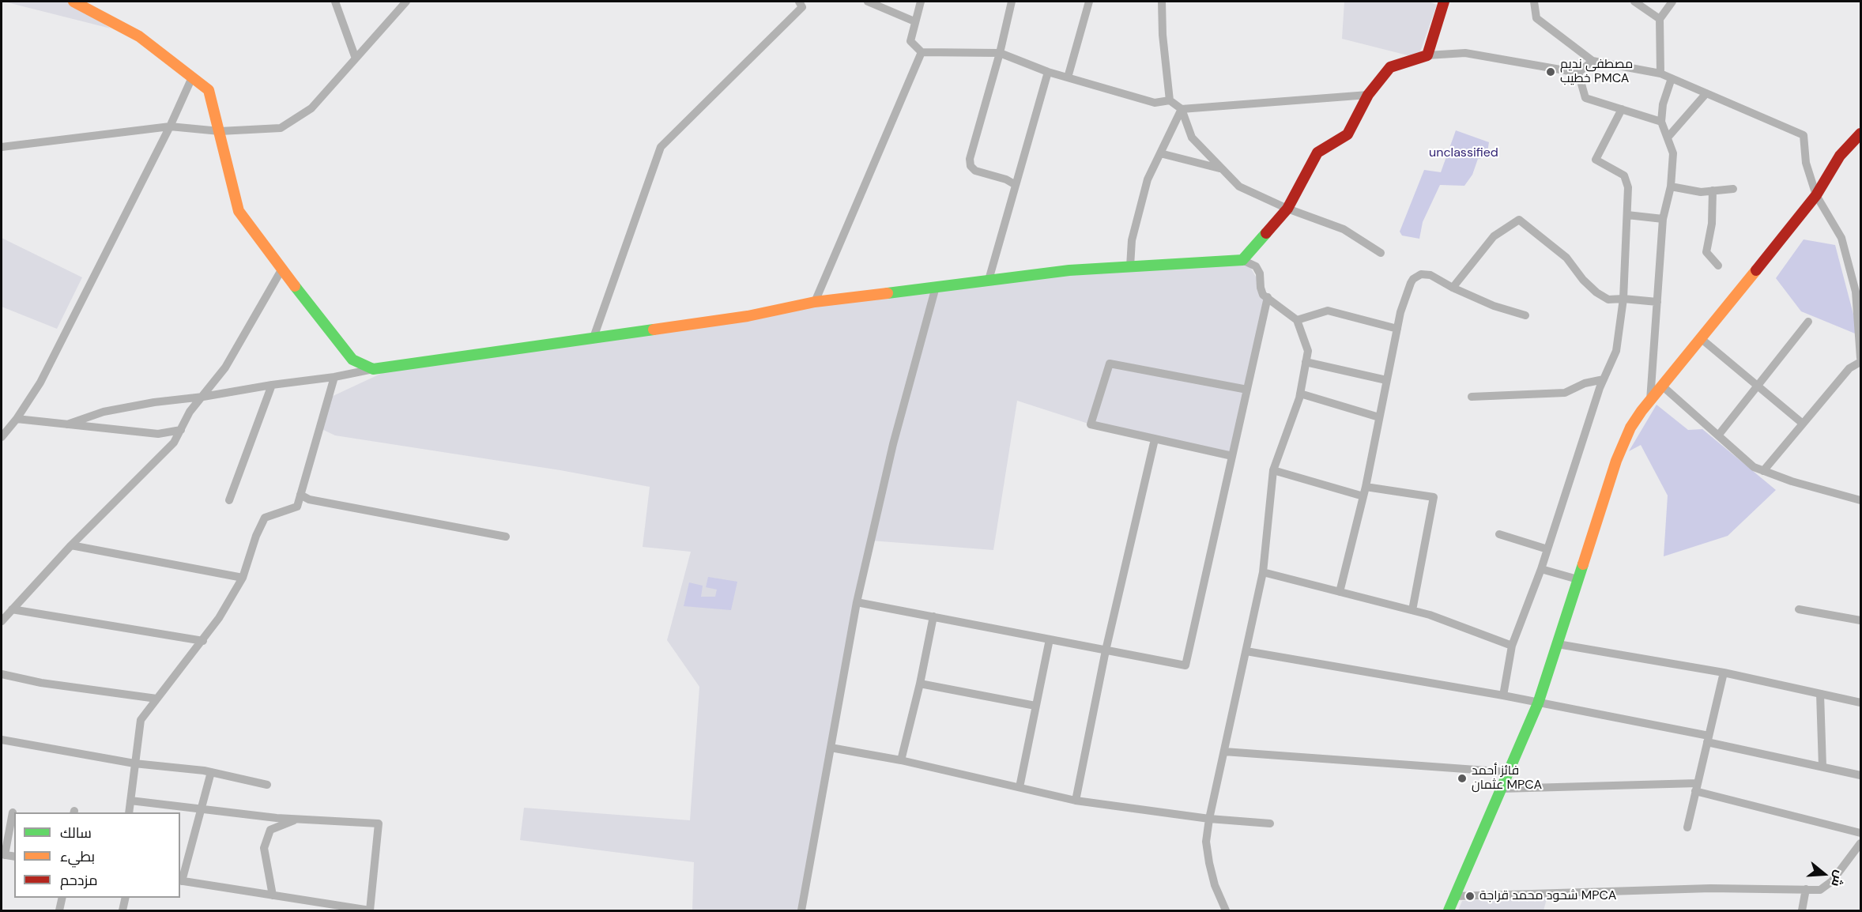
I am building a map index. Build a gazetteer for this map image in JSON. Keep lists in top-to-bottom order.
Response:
{
  "parks": ["unclassified"],
  "places": ["مصطفى نديم خطيب PMCA", "فائز أحمد عثمان MPCA", "شحود محمد قراجة MPCA"],
  "legend": ["سالك", "بطيء", "مزدحم"],
  "north": "right"
}
